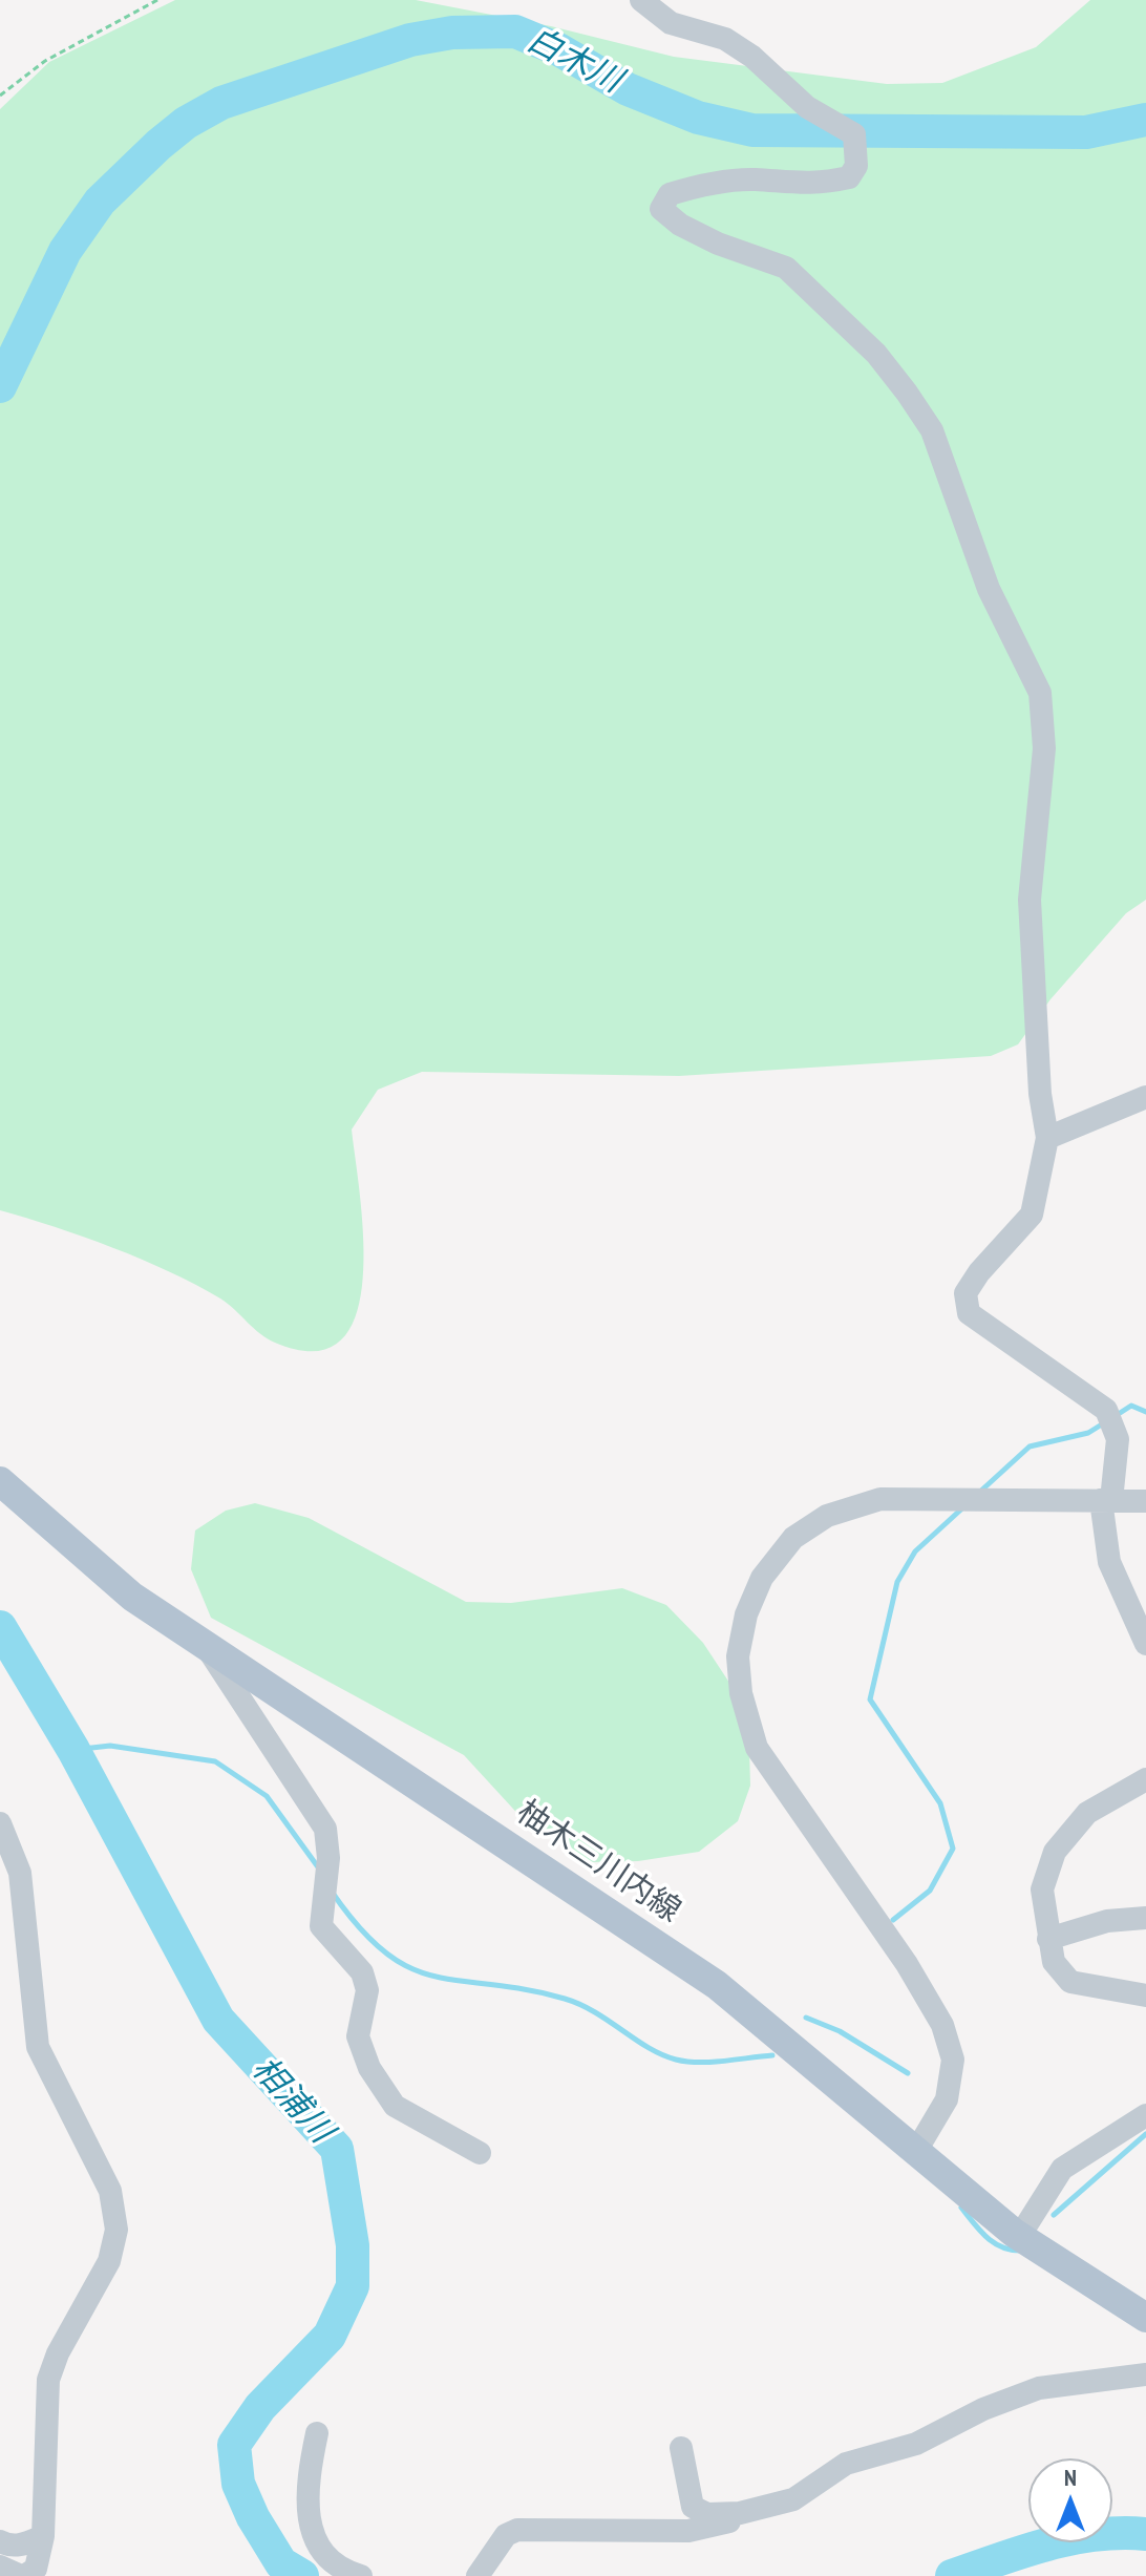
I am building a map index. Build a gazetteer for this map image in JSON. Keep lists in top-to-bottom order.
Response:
{
  "streets": {
    "main road": ["柚木三川内線"]
  },
  "water": ["白木川", "相浦川"],
  "north": "top"
}
